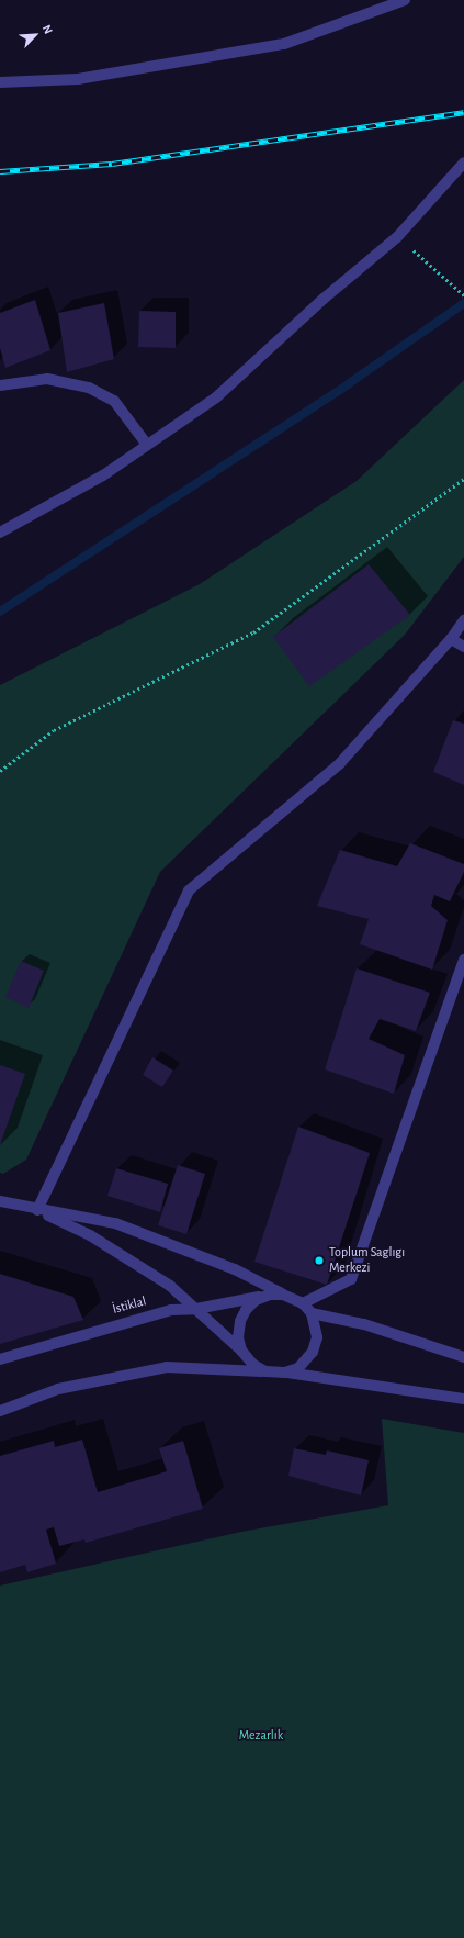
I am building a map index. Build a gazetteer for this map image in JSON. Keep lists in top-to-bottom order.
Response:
{
  "streets": {
    "street": ["İstiklal"]
  },
  "parks": ["Mezarlık"],
  "places": ["Toplum Saglıgı Merkezi"],
  "north": "top right"
}
